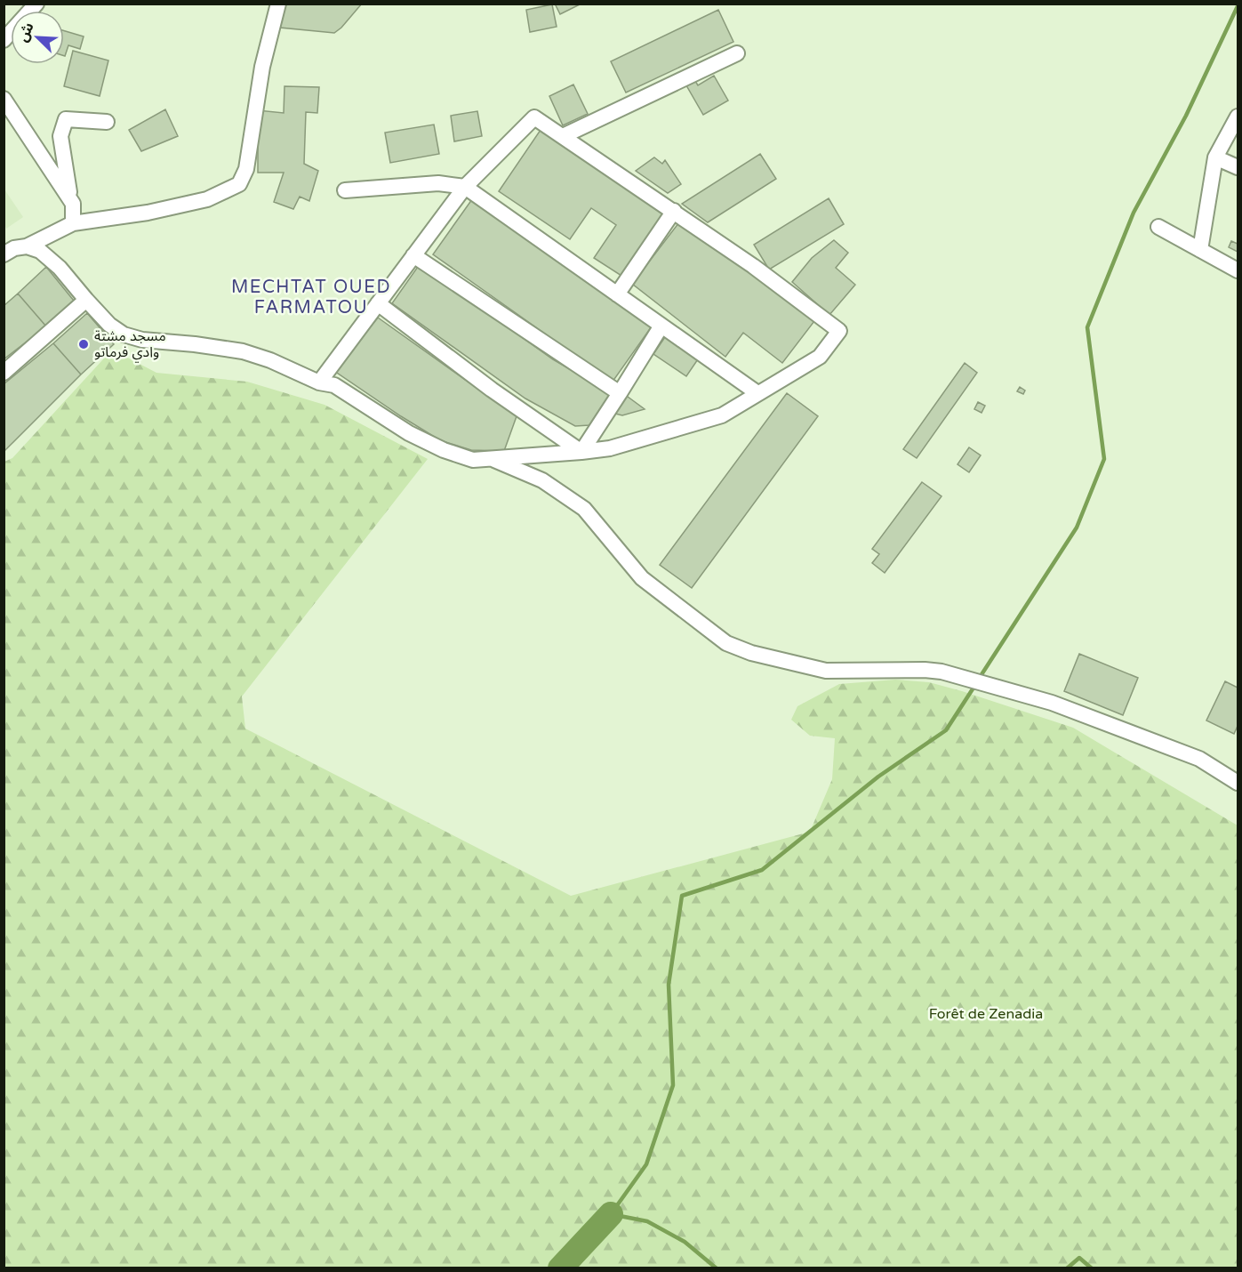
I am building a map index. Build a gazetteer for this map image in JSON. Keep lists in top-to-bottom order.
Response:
{
  "districts": ["MECHTAT OUED FARMATOU"],
  "parks": ["Forêt de Zenadia"],
  "places": ["مسجد مشتة وادي فرماتو"],
  "north": "top left"
}
